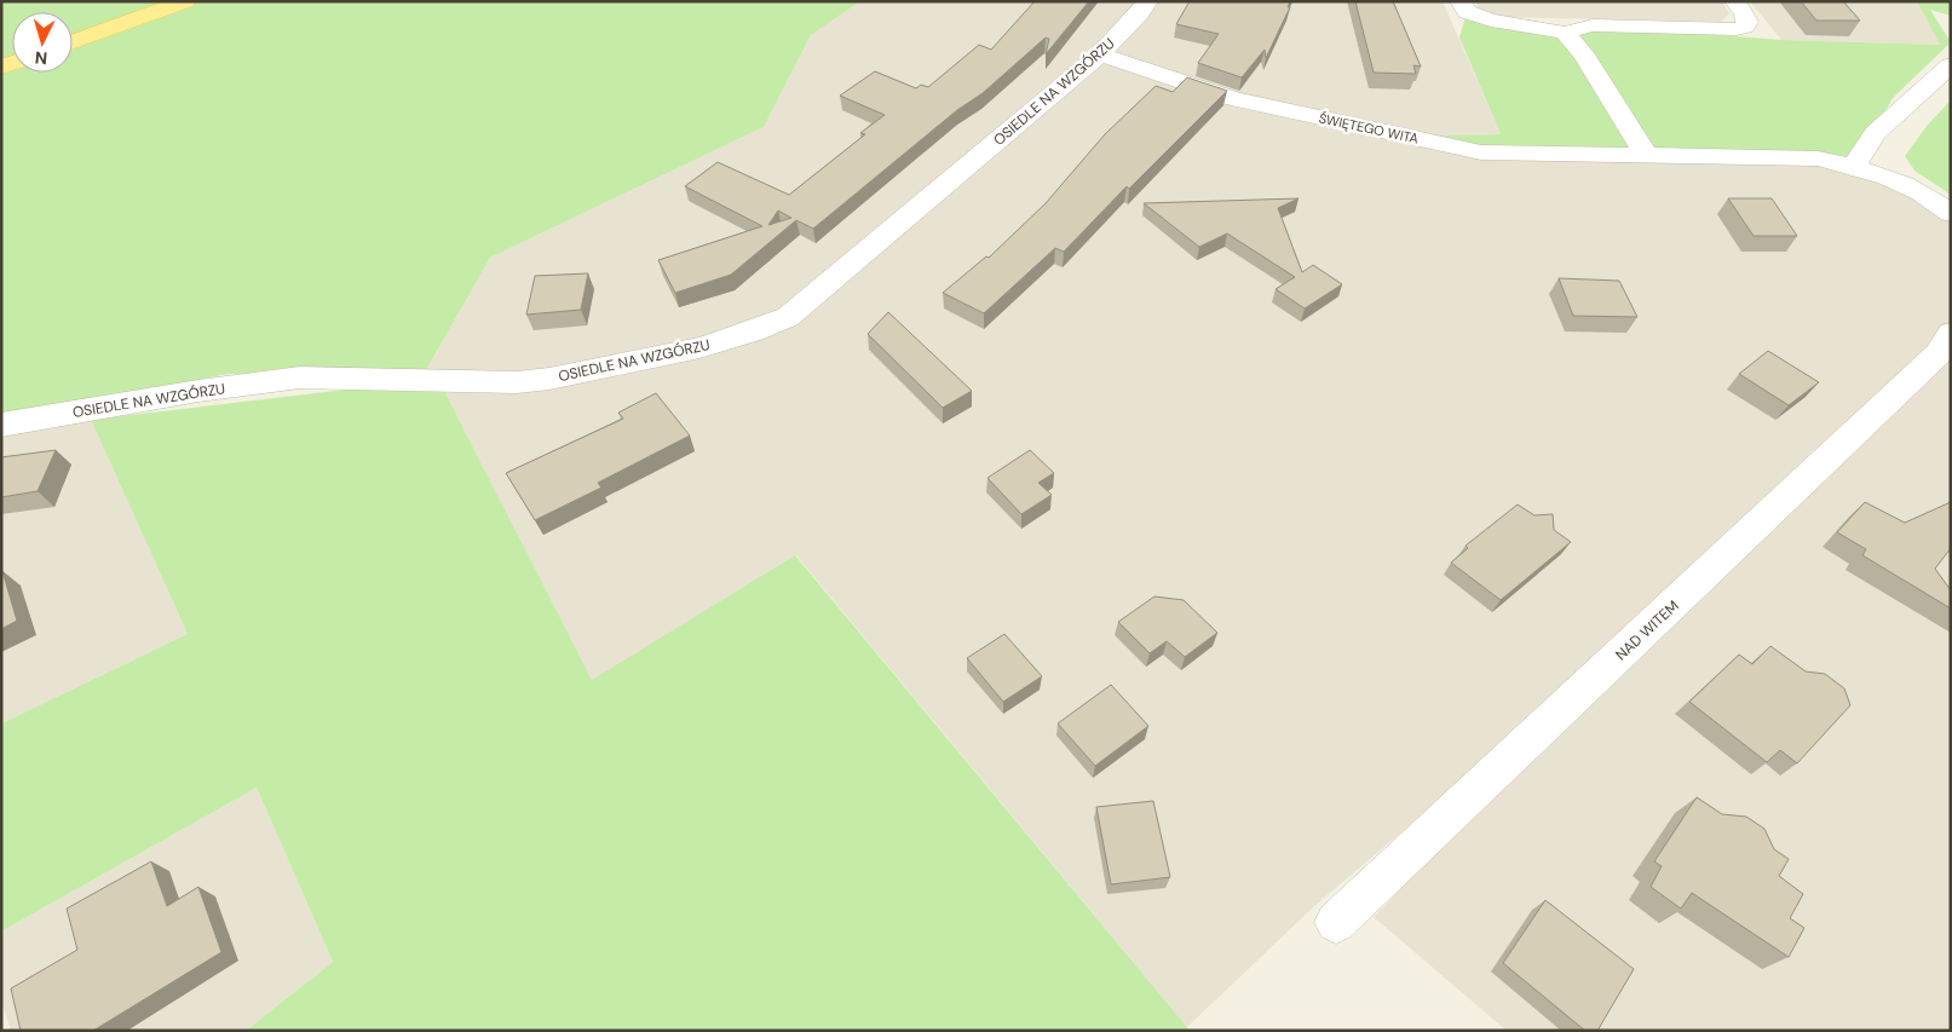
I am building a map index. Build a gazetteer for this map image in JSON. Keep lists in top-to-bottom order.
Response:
{
  "streets": {
    "street": ["OSIEDLE NA WZGÓRZU", "ŚWIĘTEGO WITA", "NAD WITEM"]
  },
  "crossings": [
    ["OSIEDLE NA WZGÓRZU", "ŚWIĘTEGO WITA"]
  ],
  "north": "bottom"
}
